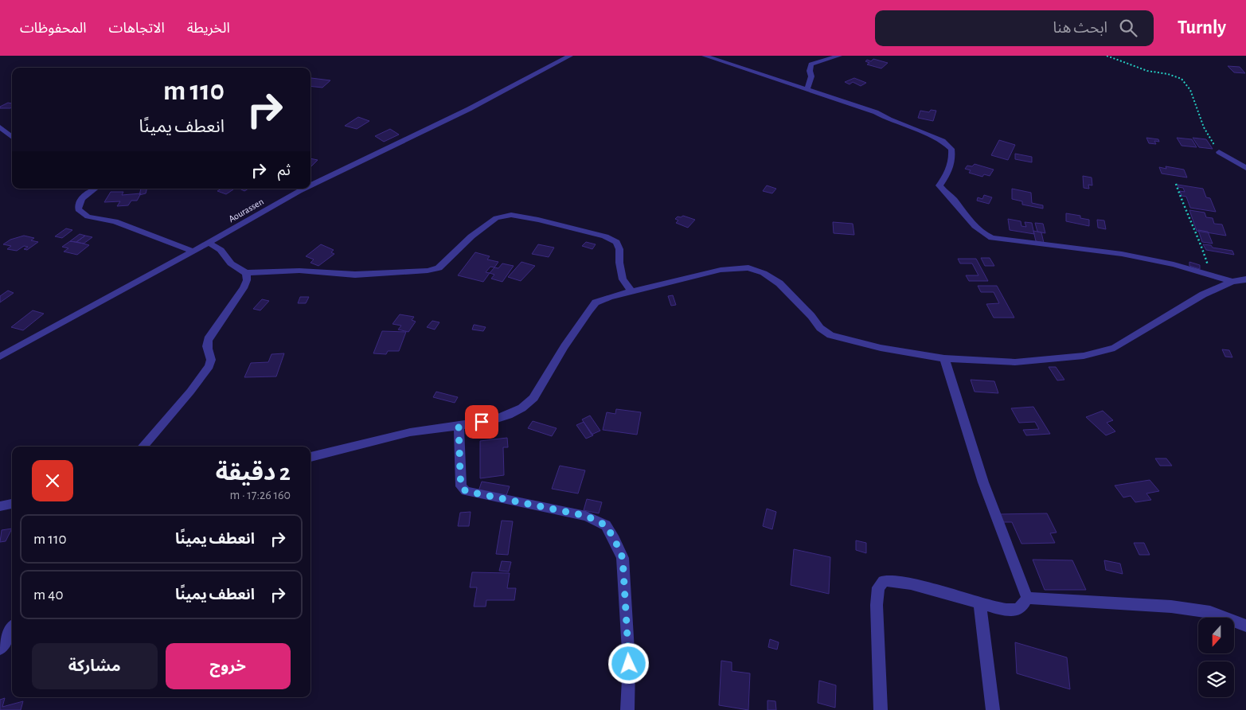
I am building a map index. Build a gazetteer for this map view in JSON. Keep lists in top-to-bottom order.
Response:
{
  "streets": {
    "street": ["Aourassen"]
  },
  "north": "bottom",
  "page": {
    "header": "Turnly",
    "search": "ابحث هنا",
    "nav": ["الخريطة", "الاتجاهات", "المحفوظات"],
    "turn": ["110 m", "انعطف يمينًا"],
    "then": "ثم",
    "heading": ["2 دقيقة", "160 m · 17:26"],
    "list": [
      {
        "name": "انعطف يمينًا",
        "value": "110 m"
      },
      {
        "name": "انعطف يمينًا",
        "value": "40 m"
      }
    ],
    "buttons": ["خروج", "مشاركة"]
  }
}
